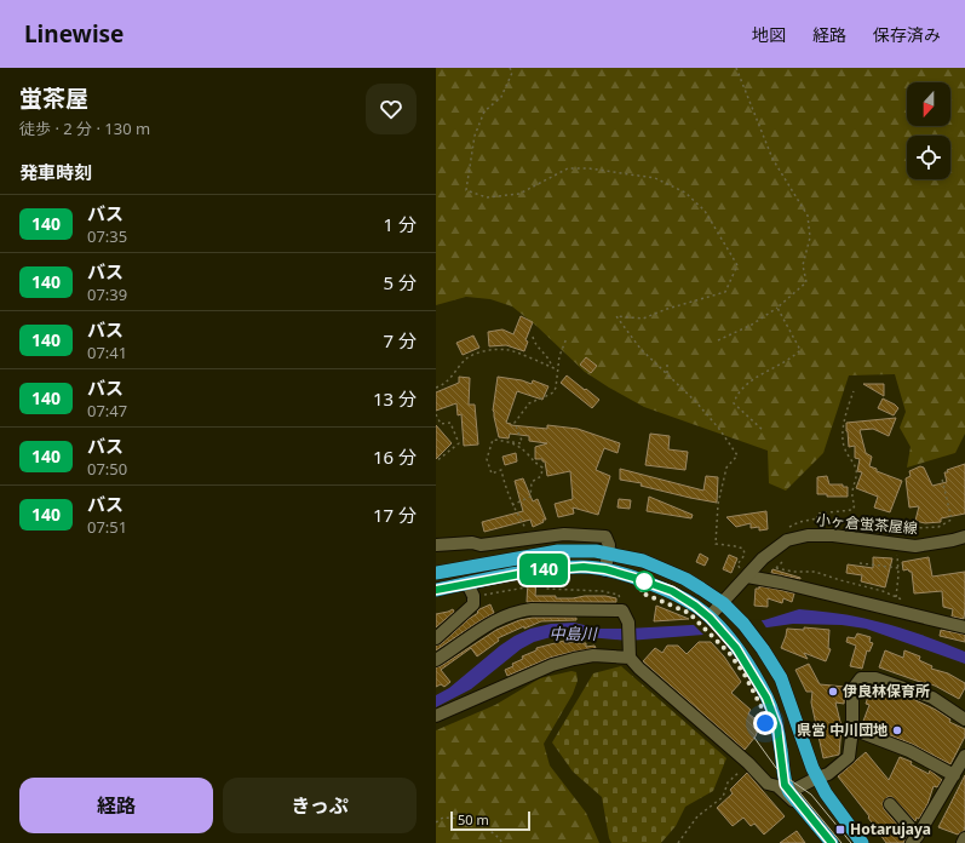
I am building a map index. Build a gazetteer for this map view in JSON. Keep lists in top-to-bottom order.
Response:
{
  "streets": {
    "street": ["小ヶ倉蛍茶屋線"]
  },
  "water": ["中島川"],
  "places": {
    "other": ["伊良林保育所", "県営 中川団地"],
    "transit": ["Hotarujaya"]
  },
  "lines": ["bus line 140"],
  "scale_bar": "50 m",
  "north": "bottom",
  "page": {
    "header": "Linewise",
    "nav": ["地図", "経路", "保存済み"],
    "heading": [
      ["蛍茶屋", "徒歩 · 2 分 · 130 m"],
      "発車時刻"
    ],
    "on_map": "140",
    "list": [
      {
        "mark": "140",
        "name": "バス",
        "note": "07:35",
        "value": "1 分"
      },
      {
        "mark": "140",
        "name": "バス",
        "note": "07:39",
        "value": "5 分"
      },
      {
        "mark": "140",
        "name": "バス",
        "note": "07:41",
        "value": "7 分"
      },
      {
        "mark": "140",
        "name": "バス",
        "note": "07:47",
        "value": "13 分"
      },
      {
        "mark": "140",
        "name": "バス",
        "note": "07:50",
        "value": "16 分"
      },
      {
        "mark": "140",
        "name": "バス",
        "note": "07:51",
        "value": "17 分"
      }
    ],
    "buttons": ["経路", "きっぷ"],
    "scale": "50 m"
  }
}
